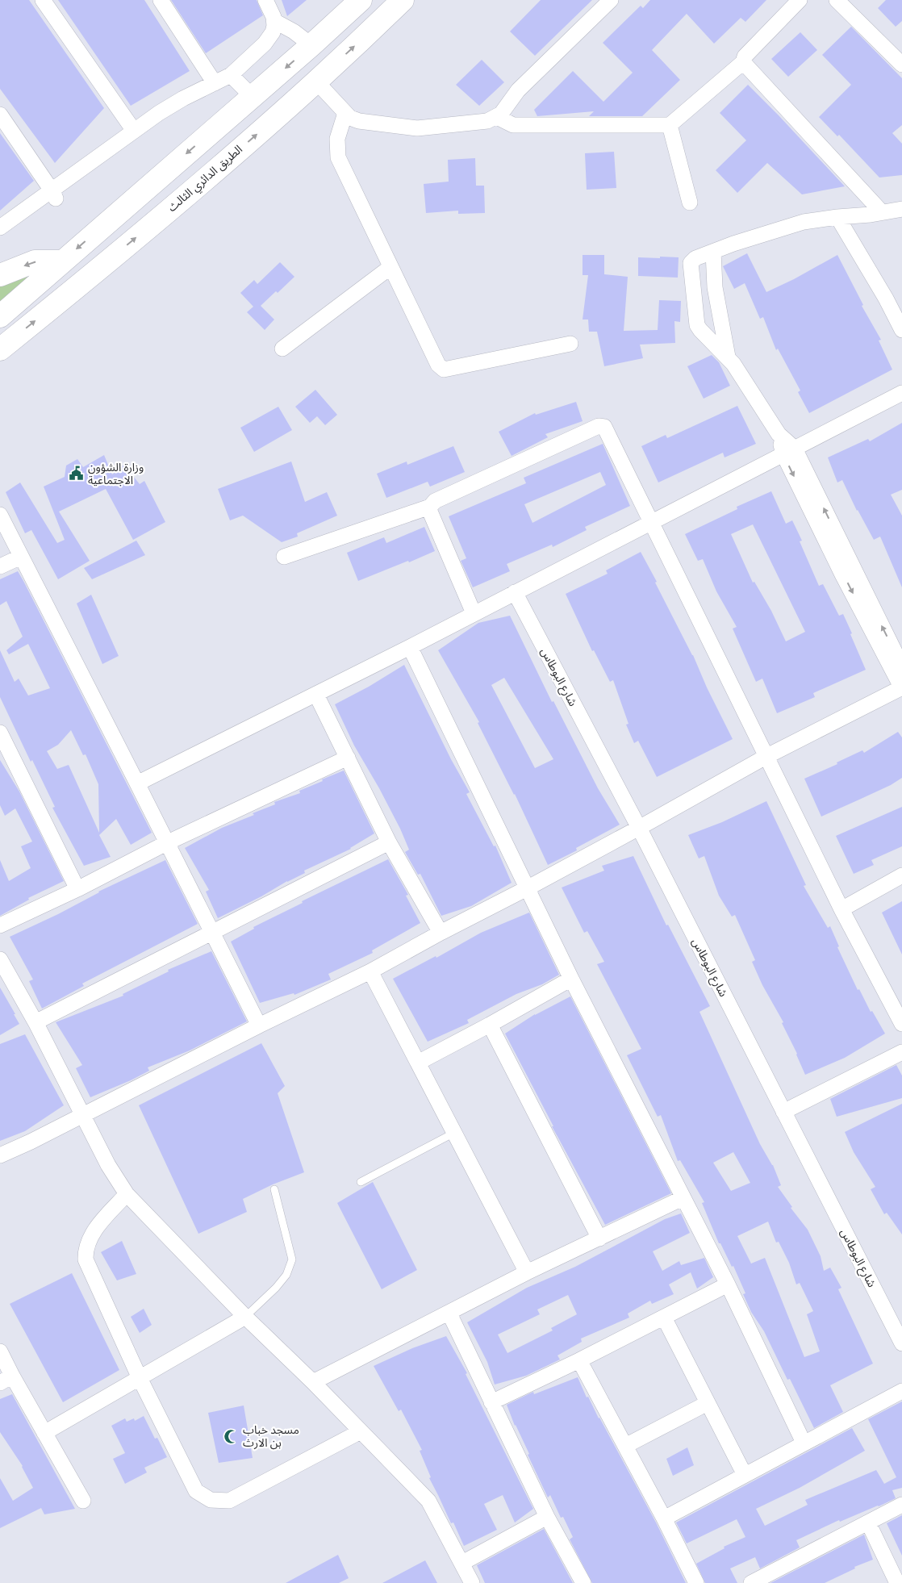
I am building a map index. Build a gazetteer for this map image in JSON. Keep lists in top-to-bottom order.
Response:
{
  "streets": {
    "highway": ["الطريق الدائري الثالث"],
    "street": ["شارع البوطاس"]
  },
  "places": {
    "public building": ["وزارة الشؤون الاجتماعية"],
    "mosque": ["مسجد خباب بن الارث"]
  }
}
